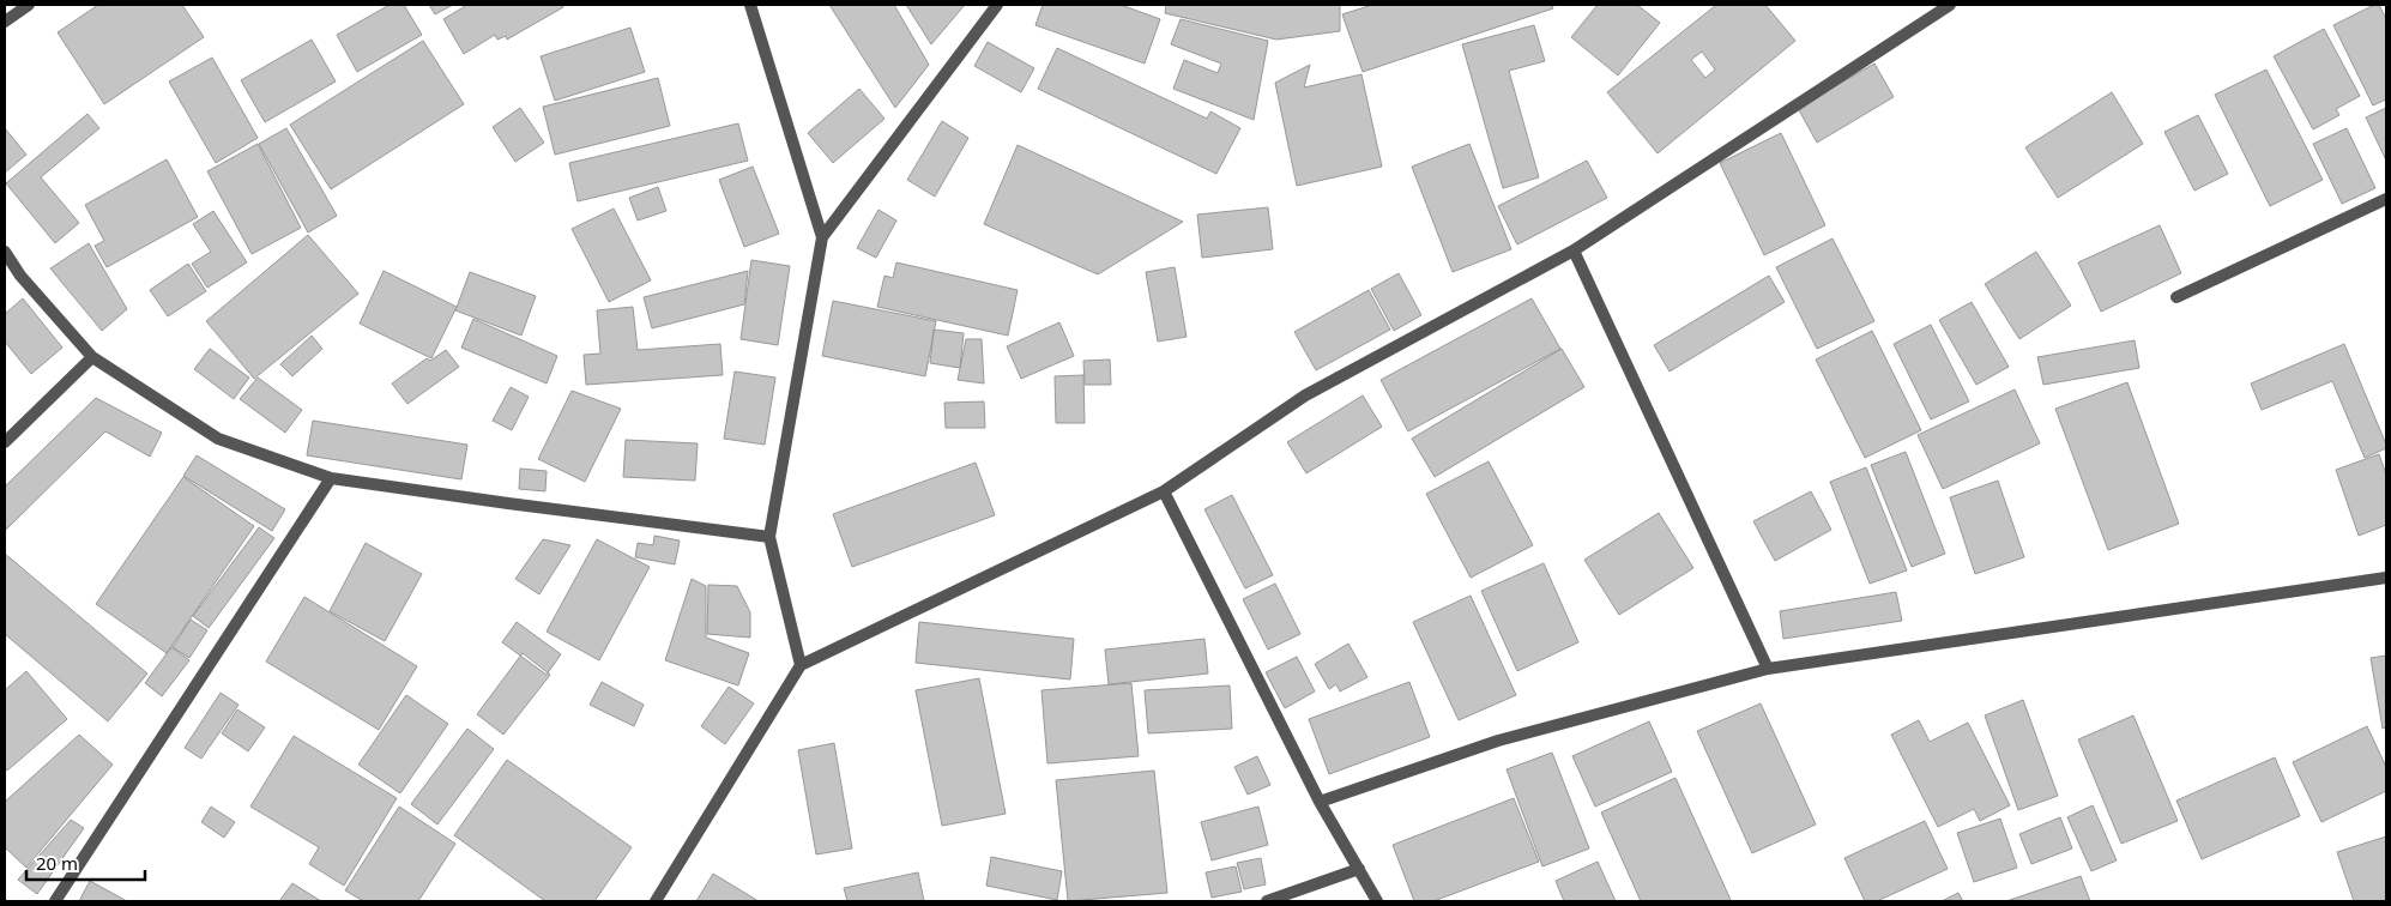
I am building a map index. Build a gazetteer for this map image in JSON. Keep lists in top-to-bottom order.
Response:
{
  "scale_bar": "20 m"
}
